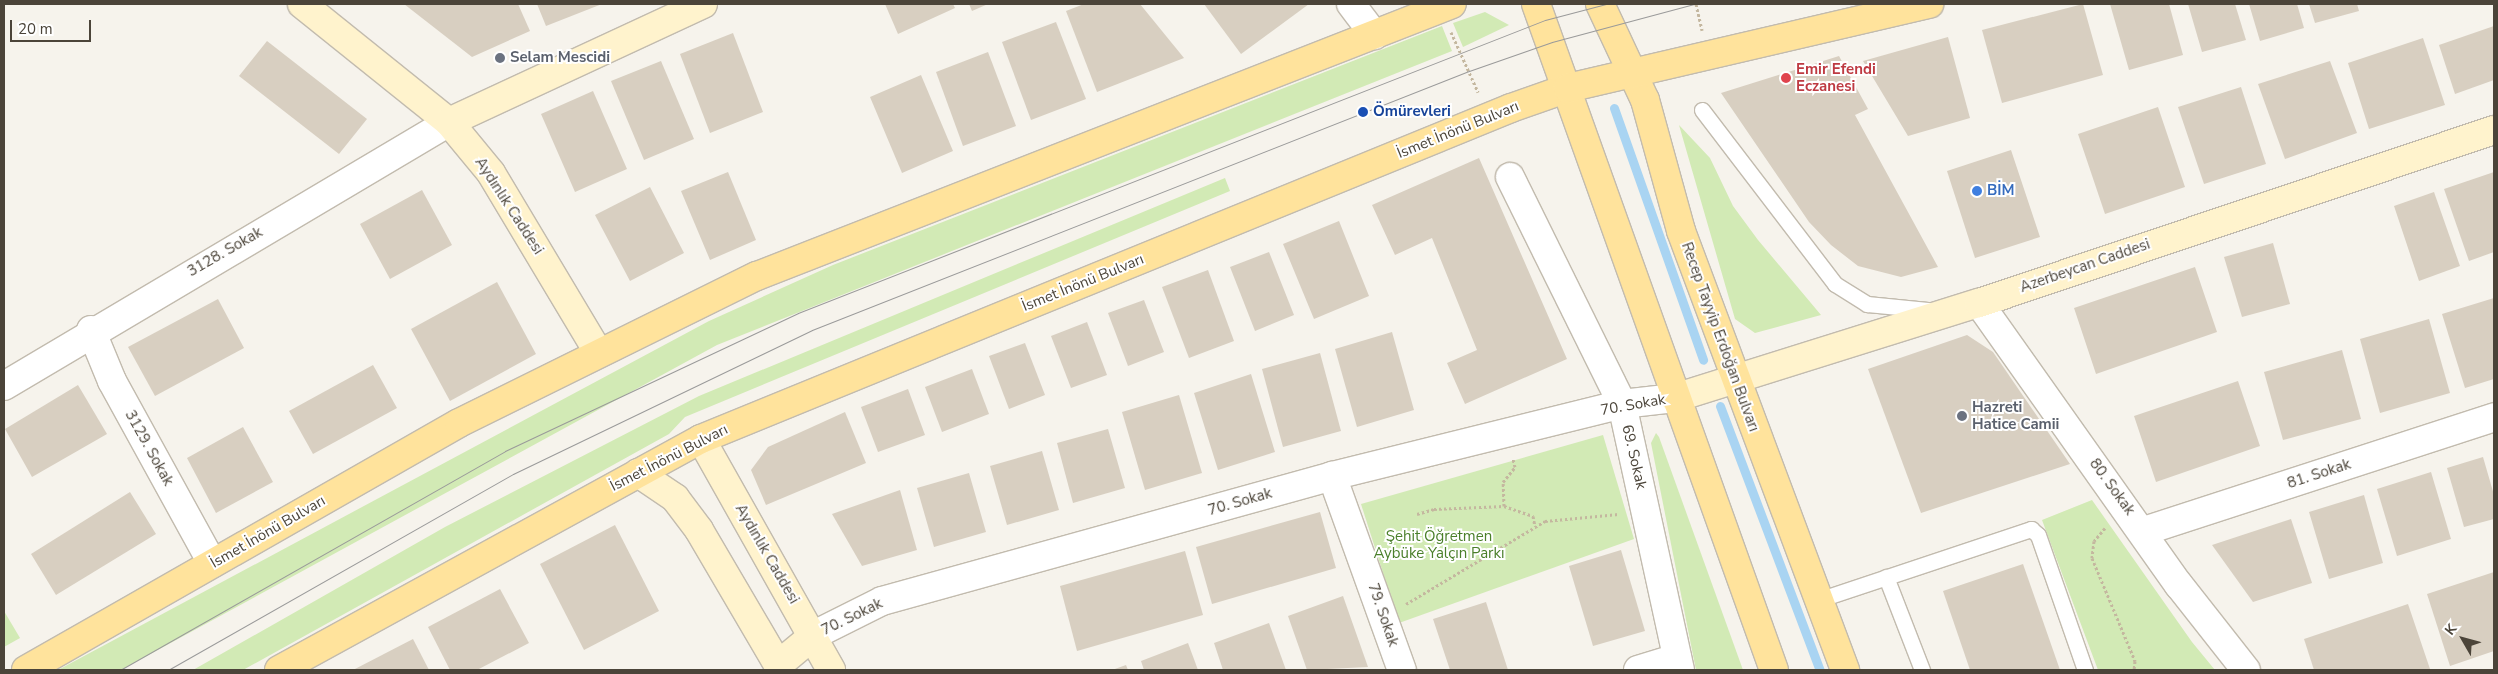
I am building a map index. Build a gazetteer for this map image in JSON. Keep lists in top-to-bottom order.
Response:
{
  "streets": {
    "main road": [
      "İsmet İnönü Bulvarı",
      "Aydınlık Caddesi",
      "Azerbeycan Caddesi",
      "Recep Tayyip Erdoğan Bulvarı"
    ],
    "street": [
      "3128. Sokak",
      "70. Sokak",
      "3129. Sokak",
      "69. Sokak",
      "81. Sokak",
      "80. Sokak",
      "79. Sokak"
    ]
  },
  "crossings": [
    ["İsmet İnönü Bulvarı", "Aydınlık Caddesi"],
    ["İsmet İnönü Bulvarı", "Recep Tayyip Erdoğan Bulvarı"],
    ["İsmet İnönü Bulvarı", "3129. Sokak"],
    ["Aydınlık Caddesi", "3128. Sokak"],
    ["Aydınlık Caddesi", "70. Sokak"],
    ["3128. Sokak", "3129. Sokak"],
    ["Azerbeycan Caddesi", "Recep Tayyip Erdoğan Bulvarı"],
    ["Azerbeycan Caddesi", "70. Sokak"],
    ["Azerbeycan Caddesi", "80. Sokak"],
    ["70. Sokak", "69. Sokak"],
    ["70. Sokak", "79. Sokak"],
    ["81. Sokak", "80. Sokak"]
  ],
  "parks": ["Şehit Öğretmen Aybüke Yalçın Parkı"],
  "places": [
    "Selam Mescidi",
    "Emir Efendi Eczanesi",
    "Ömürevleri",
    "BİM",
    "Hazreti Hatice Camii"
  ],
  "scale_bar": "20 m",
  "north": "top left"
}
